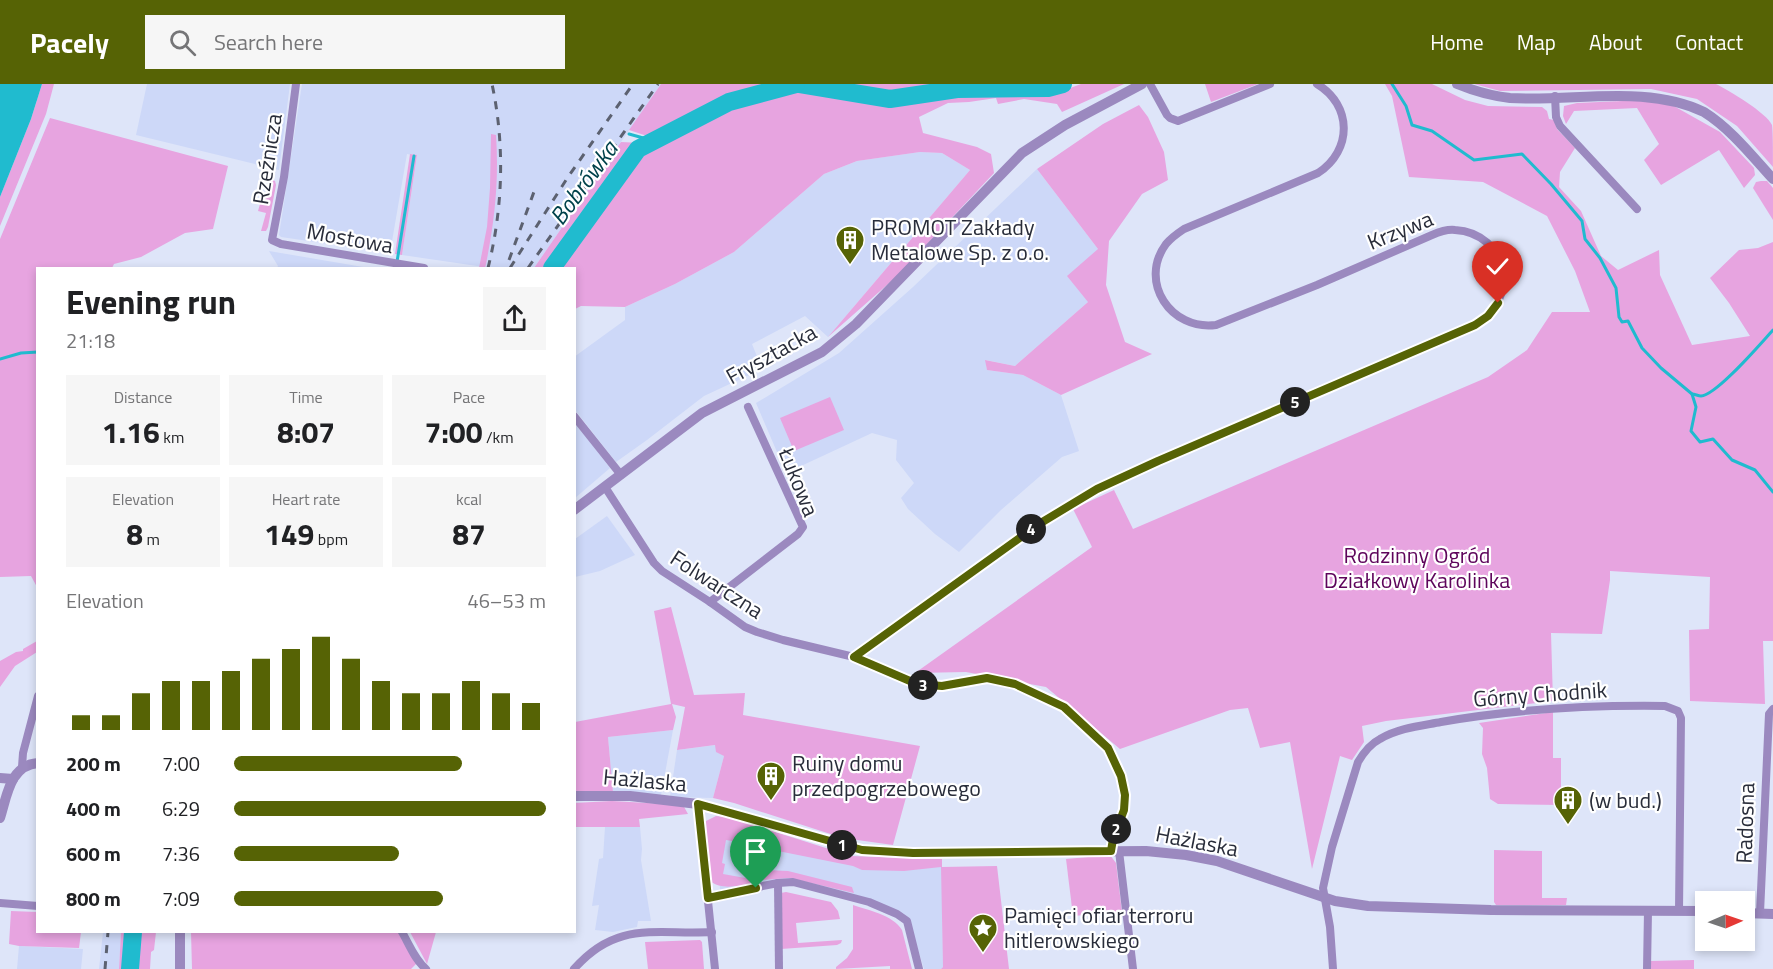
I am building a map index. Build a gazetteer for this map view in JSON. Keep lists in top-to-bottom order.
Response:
{
  "streets": {
    "street": [
      "Rzeźnicza",
      "Krzywa",
      "Mostowa",
      "Frysztacka",
      "Łukowa",
      "Folwarczna",
      "Górny Chodnik",
      "Hażlaska",
      "Radosna"
    ]
  },
  "crossings": [
    ["Rzeźnicza", "Mostowa"],
    ["Krzywa", "Folwarczna"],
    ["Frysztacka", "Folwarczna"],
    ["Łukowa", "Folwarczna"],
    ["Folwarczna", "Hażlaska"],
    ["Górny Chodnik", "Hażlaska"]
  ],
  "water": ["Bobrówka"],
  "parks": ["Rodzinny Ogród Działkowy Karolinka"],
  "places": {
    "building": ["PROMOT Zakłady Metalowe Sp. z o.o.", "Ruiny domu przedpogrzebowego", "(w bud.)"],
    "place": ["Pamięci ofiar terroru hitlerowskiego"]
  },
  "north": "right",
  "page": {
    "header": "Pacely",
    "search": "Search here",
    "nav": [
      "Home",
      "Map",
      "About",
      "Contact"
    ],
    "heading": ["Evening run", "21:18"],
    "stats": [
      ["Distance", "1.16 km"],
      ["Time", "8:07"],
      ["Pace", "7:00 /km"],
      ["Elevation", "8 m"],
      ["Heart rate", "149 bpm"],
      ["kcal", "87"]
    ],
    "pins": [
      "5",
      "4",
      "3",
      "2",
      "1"
    ],
    "chart": ["Elevation", "46–53 m"],
    "list": [
      {
        "name": "200 m",
        "note": "7:00"
      },
      {
        "name": "400 m",
        "note": "6:29"
      },
      {
        "name": "600 m",
        "note": "7:36"
      },
      {
        "name": "800 m",
        "note": "7:09"
      }
    ]
  }
}
